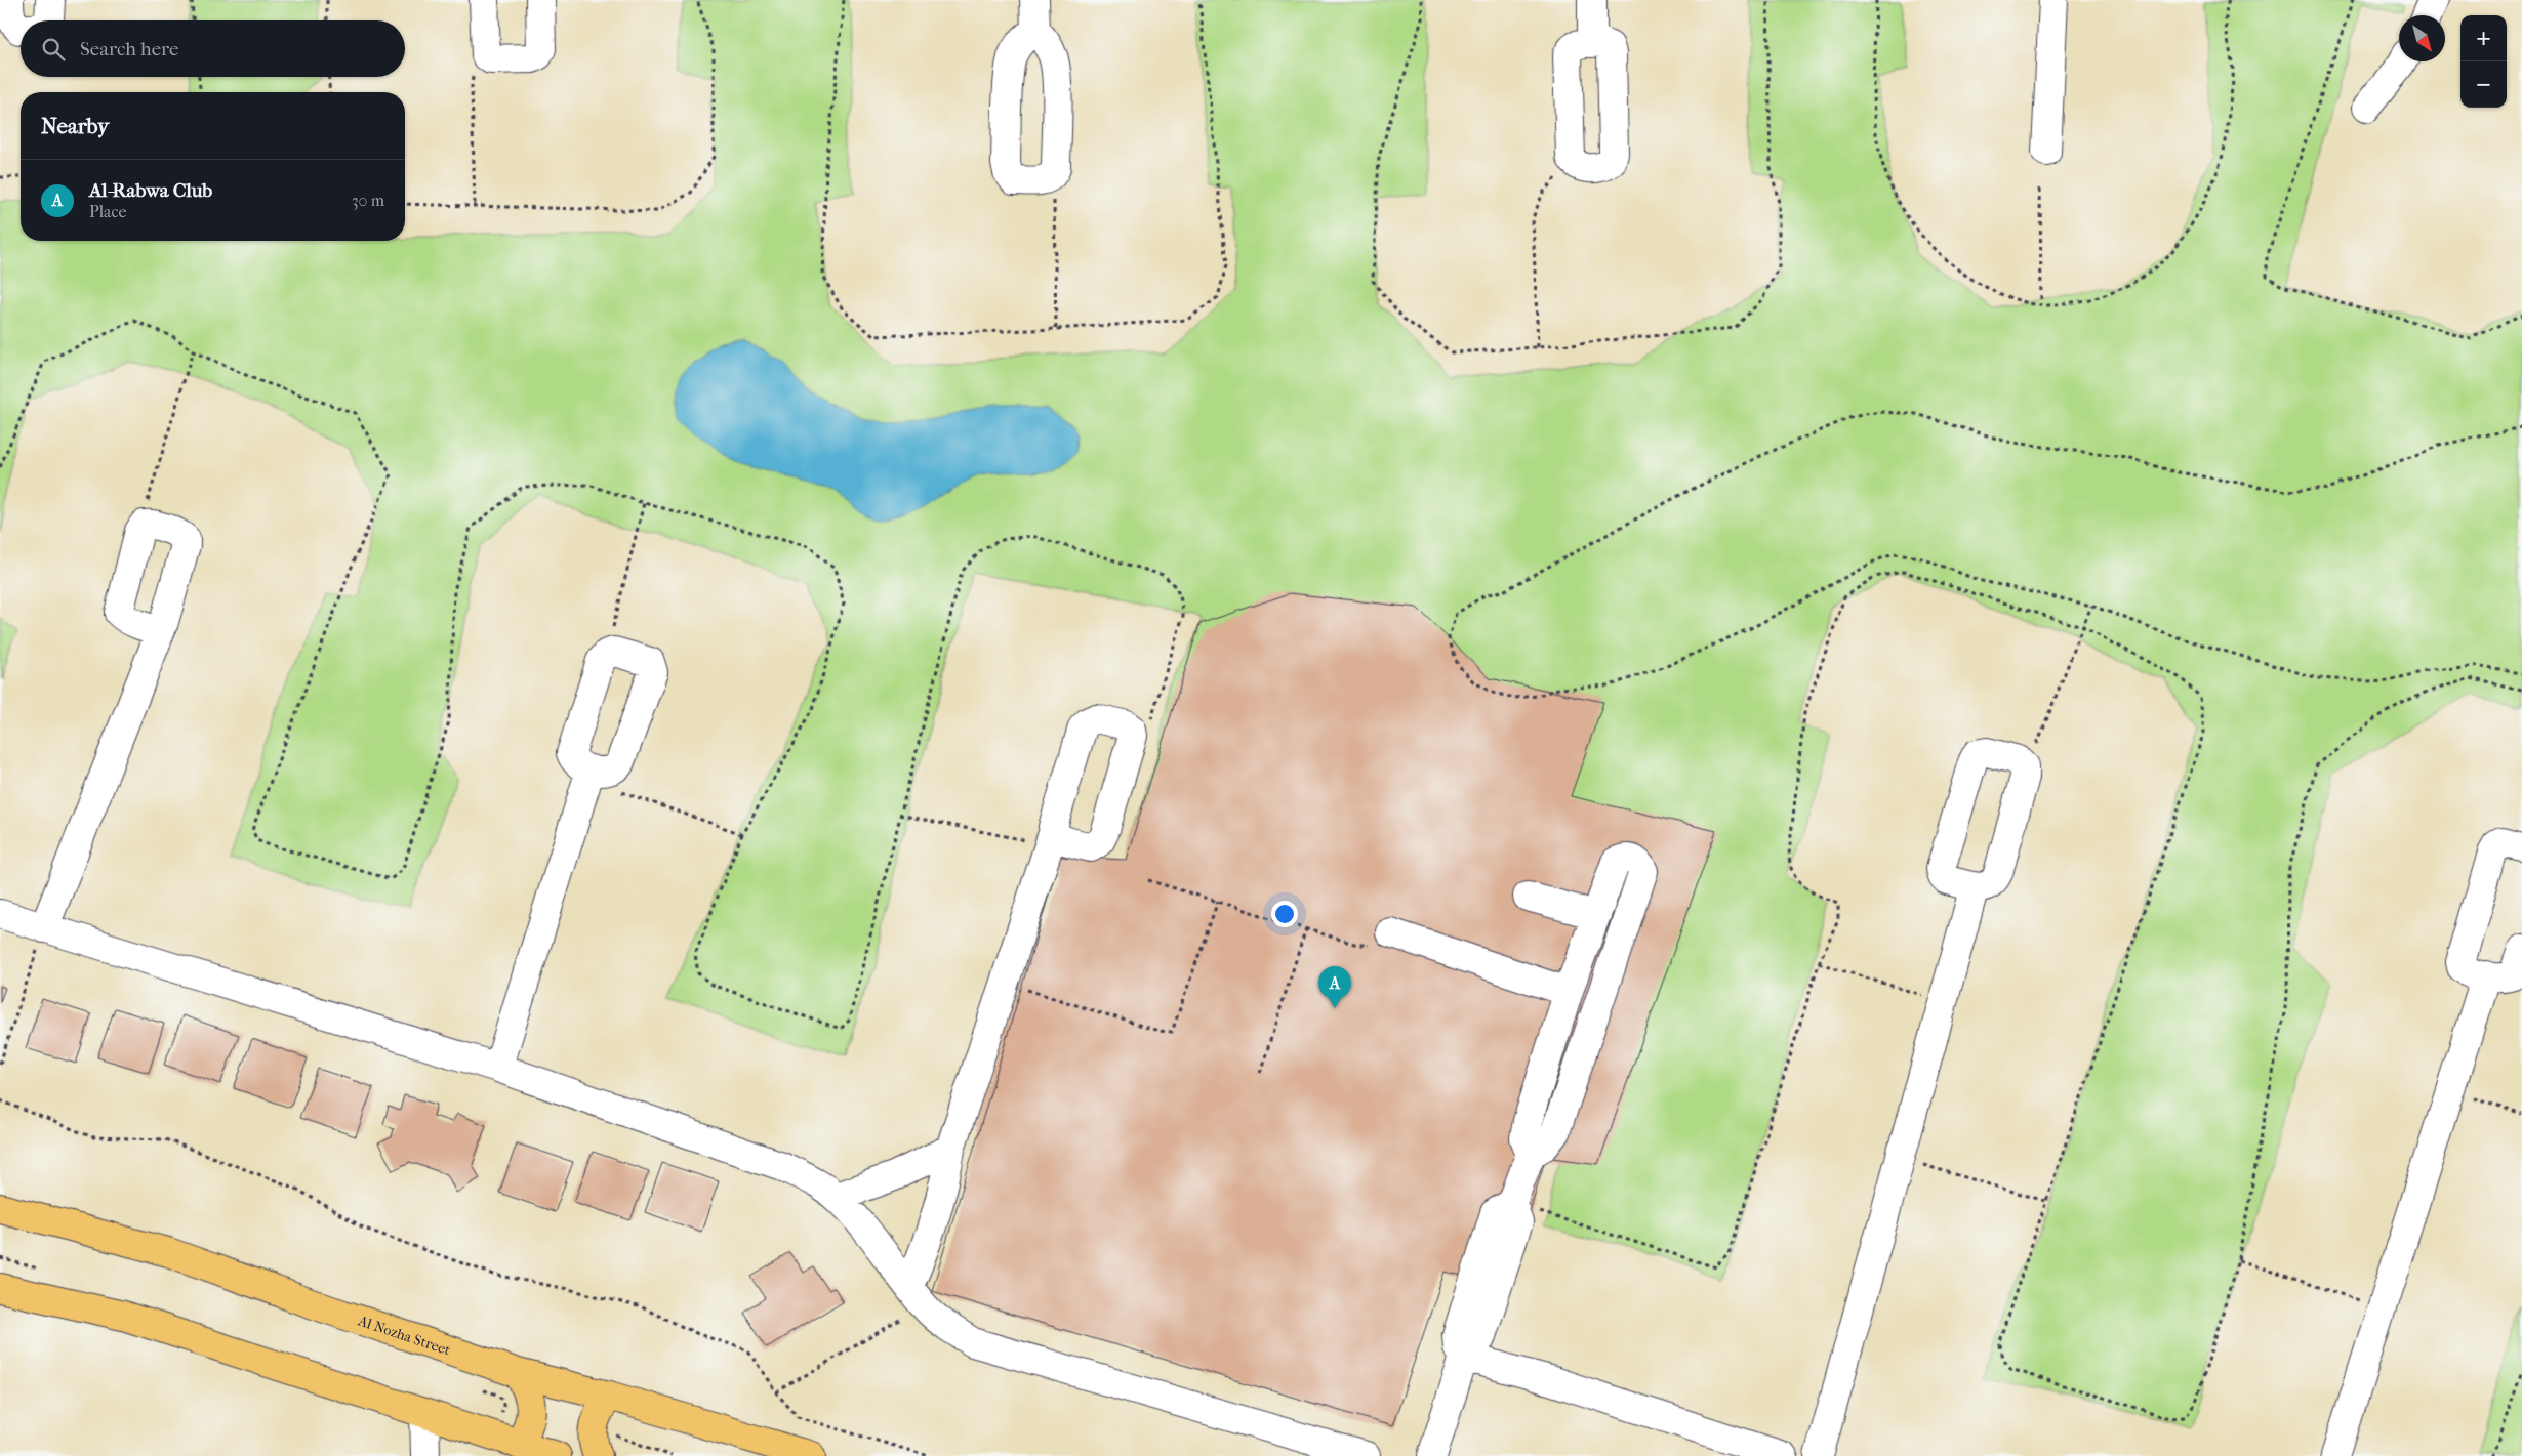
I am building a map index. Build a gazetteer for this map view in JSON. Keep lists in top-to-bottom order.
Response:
{
  "streets": {
    "main road": ["Al Nozha Street"]
  },
  "north": "bottom right",
  "page": {
    "map_buttons": ["+", "−"],
    "search": "Search here",
    "heading": "Nearby",
    "list": [
      {
        "mark": "A",
        "name": "Al-Rabwa Club",
        "note": "Place",
        "value": "30 m"
      }
    ],
    "pins": "A"
  }
}
